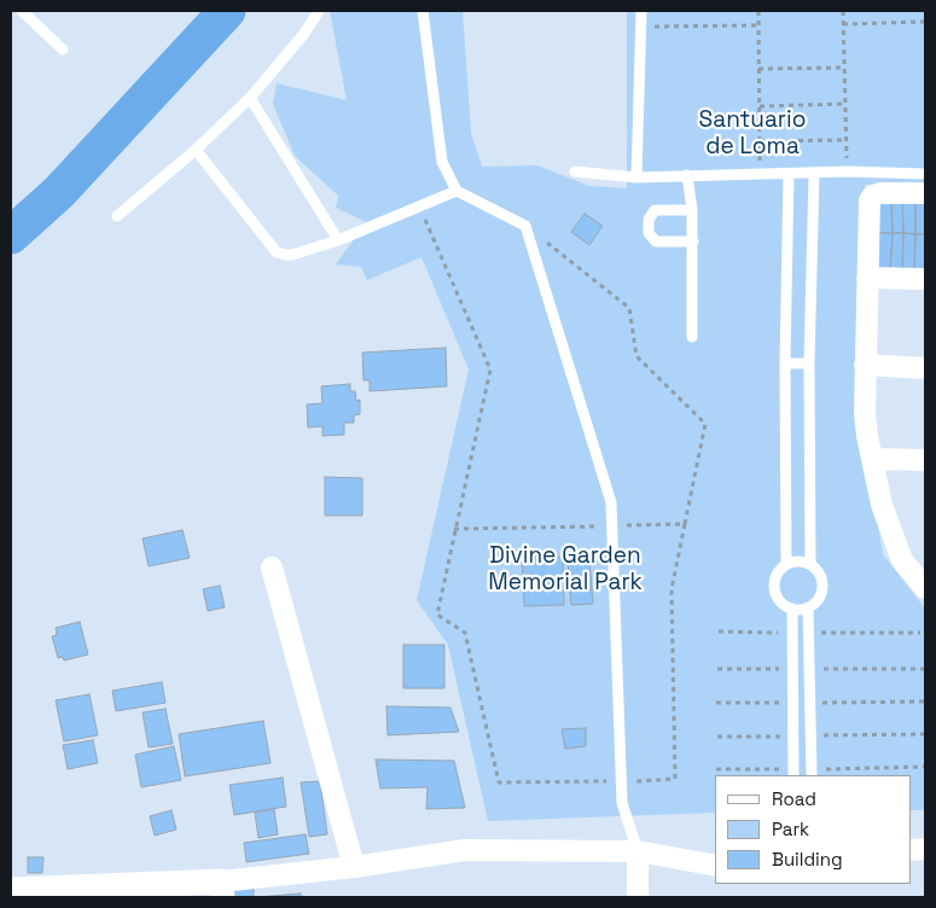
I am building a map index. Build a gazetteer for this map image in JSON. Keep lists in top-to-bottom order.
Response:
{
  "parks": ["Santuario de Loma", "Divine Garden Memorial Park"],
  "legend": ["Road", "Park", "Building"]
}
